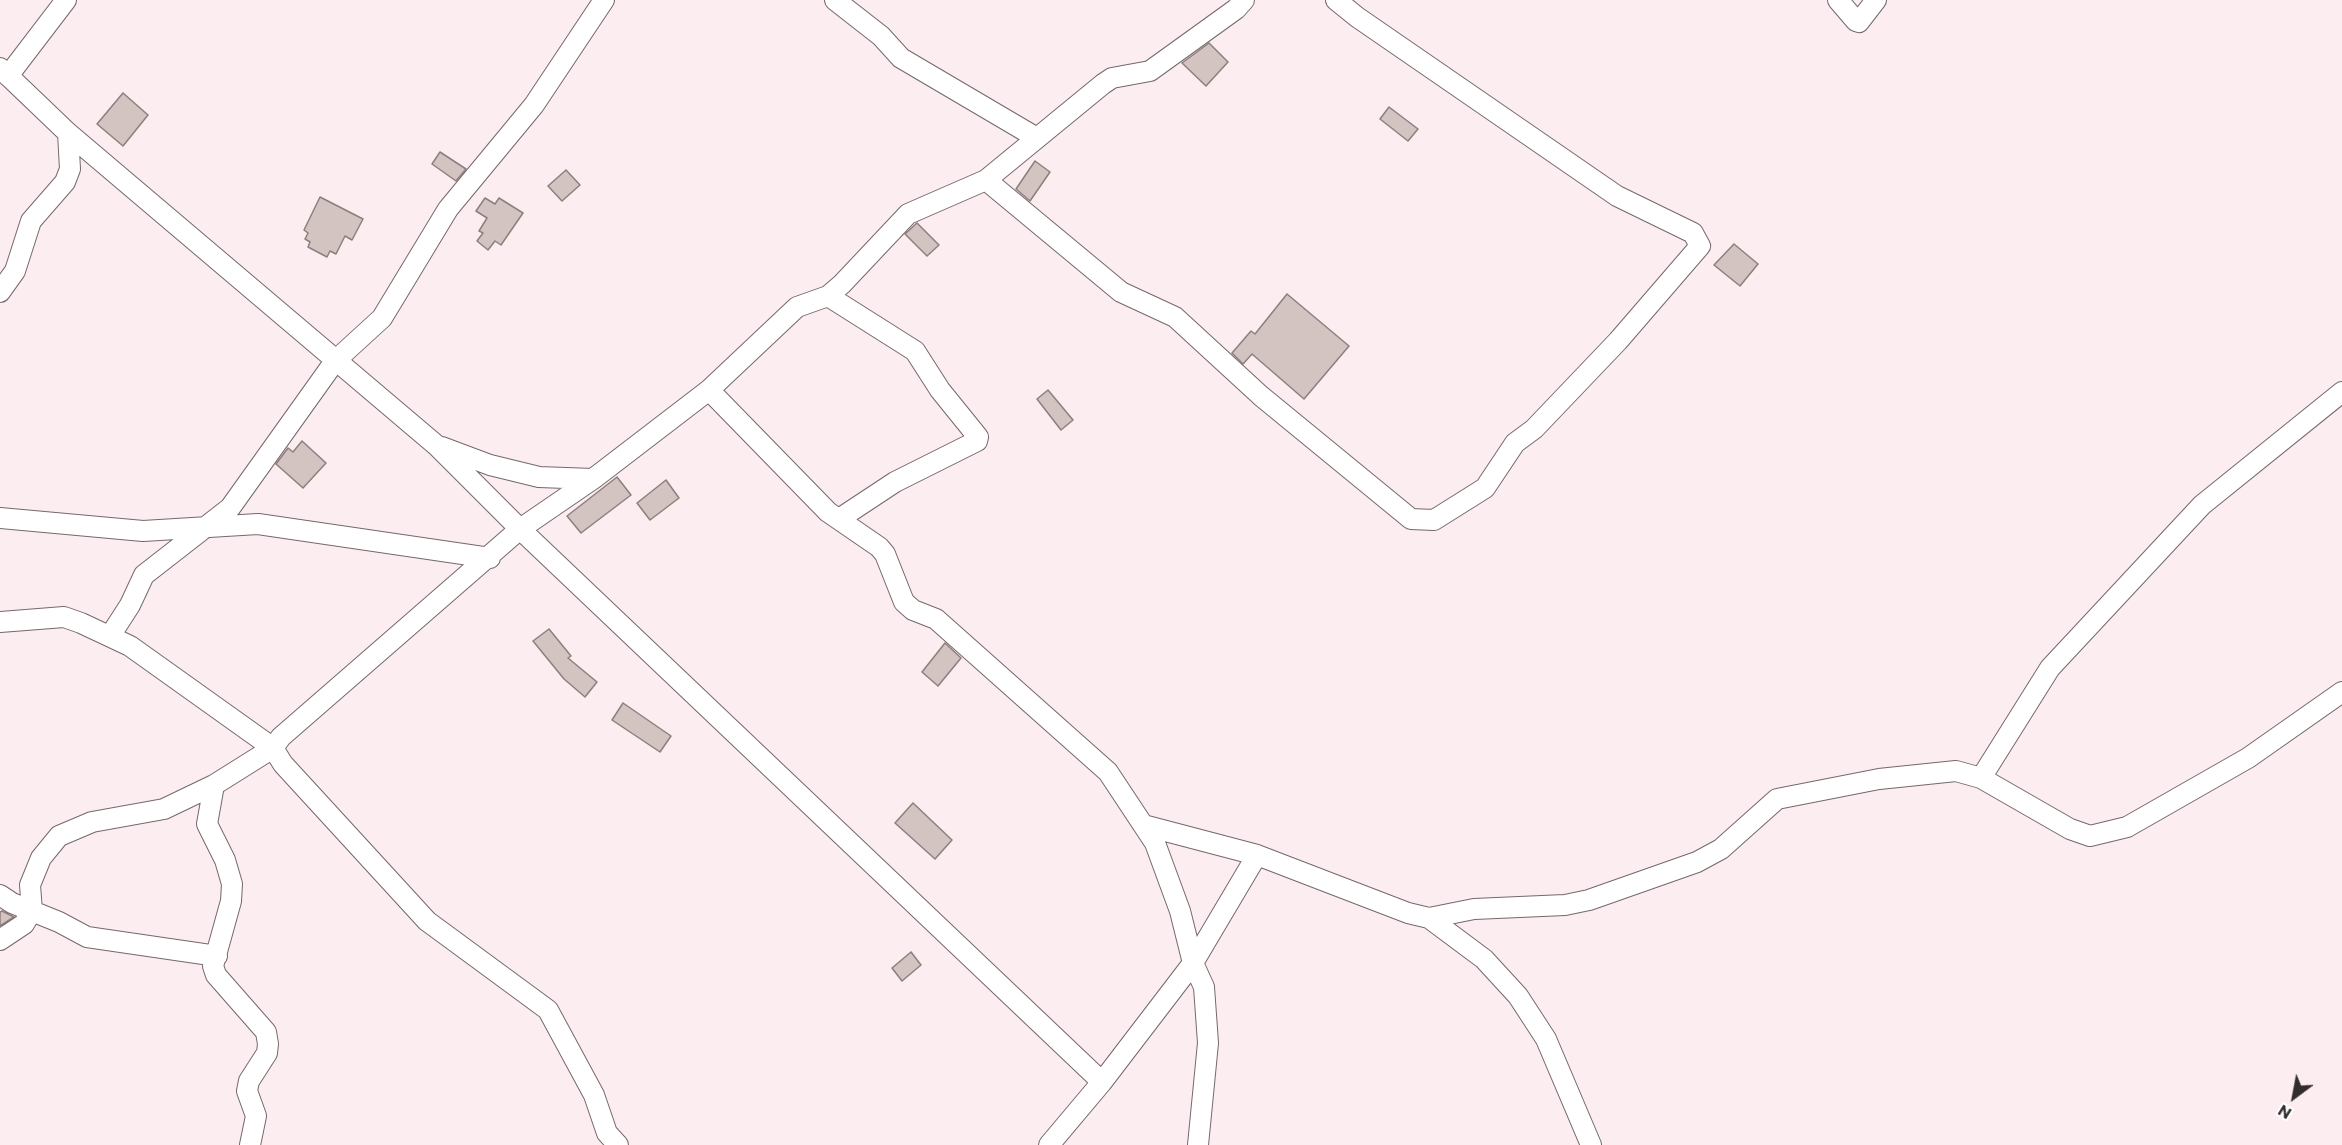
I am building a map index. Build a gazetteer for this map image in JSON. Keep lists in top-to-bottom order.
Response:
{
  "north": "bottom left"
}
